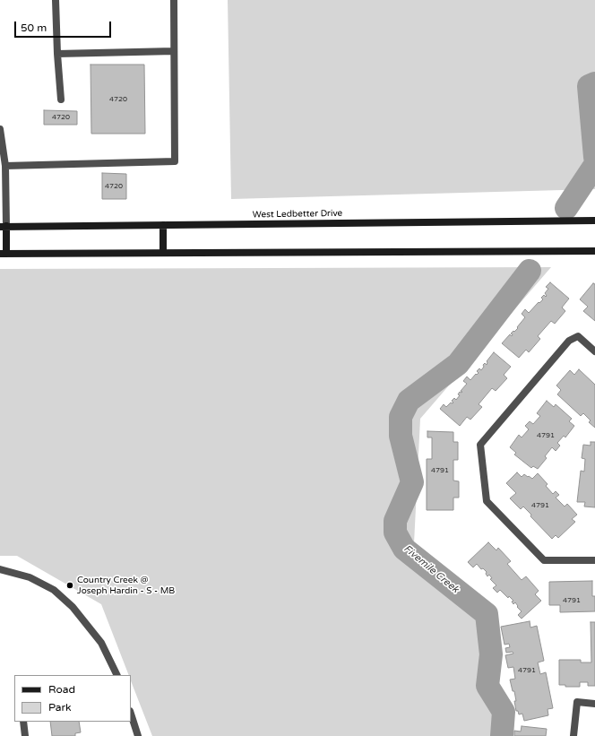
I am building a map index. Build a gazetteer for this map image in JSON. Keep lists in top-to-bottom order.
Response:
{
  "streets": {
    "main road": ["West Ledbetter Drive"]
  },
  "water": ["Fivemile Creek"],
  "places": ["Country Creek @ Joseph Hardin - S - MB"],
  "house_numbers": [
    "4720",
    "4720",
    "4720",
    "4791",
    "4791",
    "4791",
    "4791",
    "4791"
  ],
  "legend": ["Road", "Park"],
  "scale_bar": "50 m"
}
